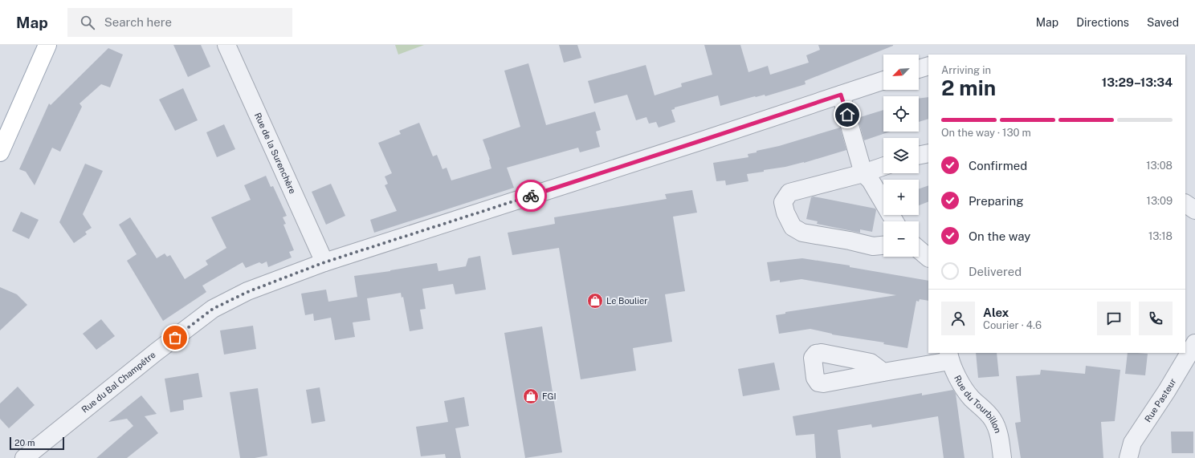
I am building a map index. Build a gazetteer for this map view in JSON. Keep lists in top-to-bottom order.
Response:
{
  "streets": {
    "street": [
      "Rue de la Surenchère",
      "Rue du Bal Champêtre",
      "Rue Pasteur",
      "Rue du Tourbillon"
    ]
  },
  "crossings": [
    ["Rue de la Surenchère", "Rue du Bal Champêtre"]
  ],
  "places": {
    "shop": ["Le Boulier", "FGI"]
  },
  "scale_bar": "20 m",
  "north": "bottom left",
  "page": {
    "header": "Map",
    "search": "Search here",
    "nav": ["Map", "Directions", "Saved"],
    "map_buttons": ["+", "−"],
    "heading": ["2 min", "Arriving in", "13:29–13:34"],
    "panel": ["Alex", "Courier · 4.6"],
    "bar": "On the way · 130 m",
    "list": [
      ["Confirmed", "13:08"],
      ["Preparing", "13:09"],
      ["On the way", "13:18"],
      "Delivered"
    ],
    "scale": "20 m"
  }
}
